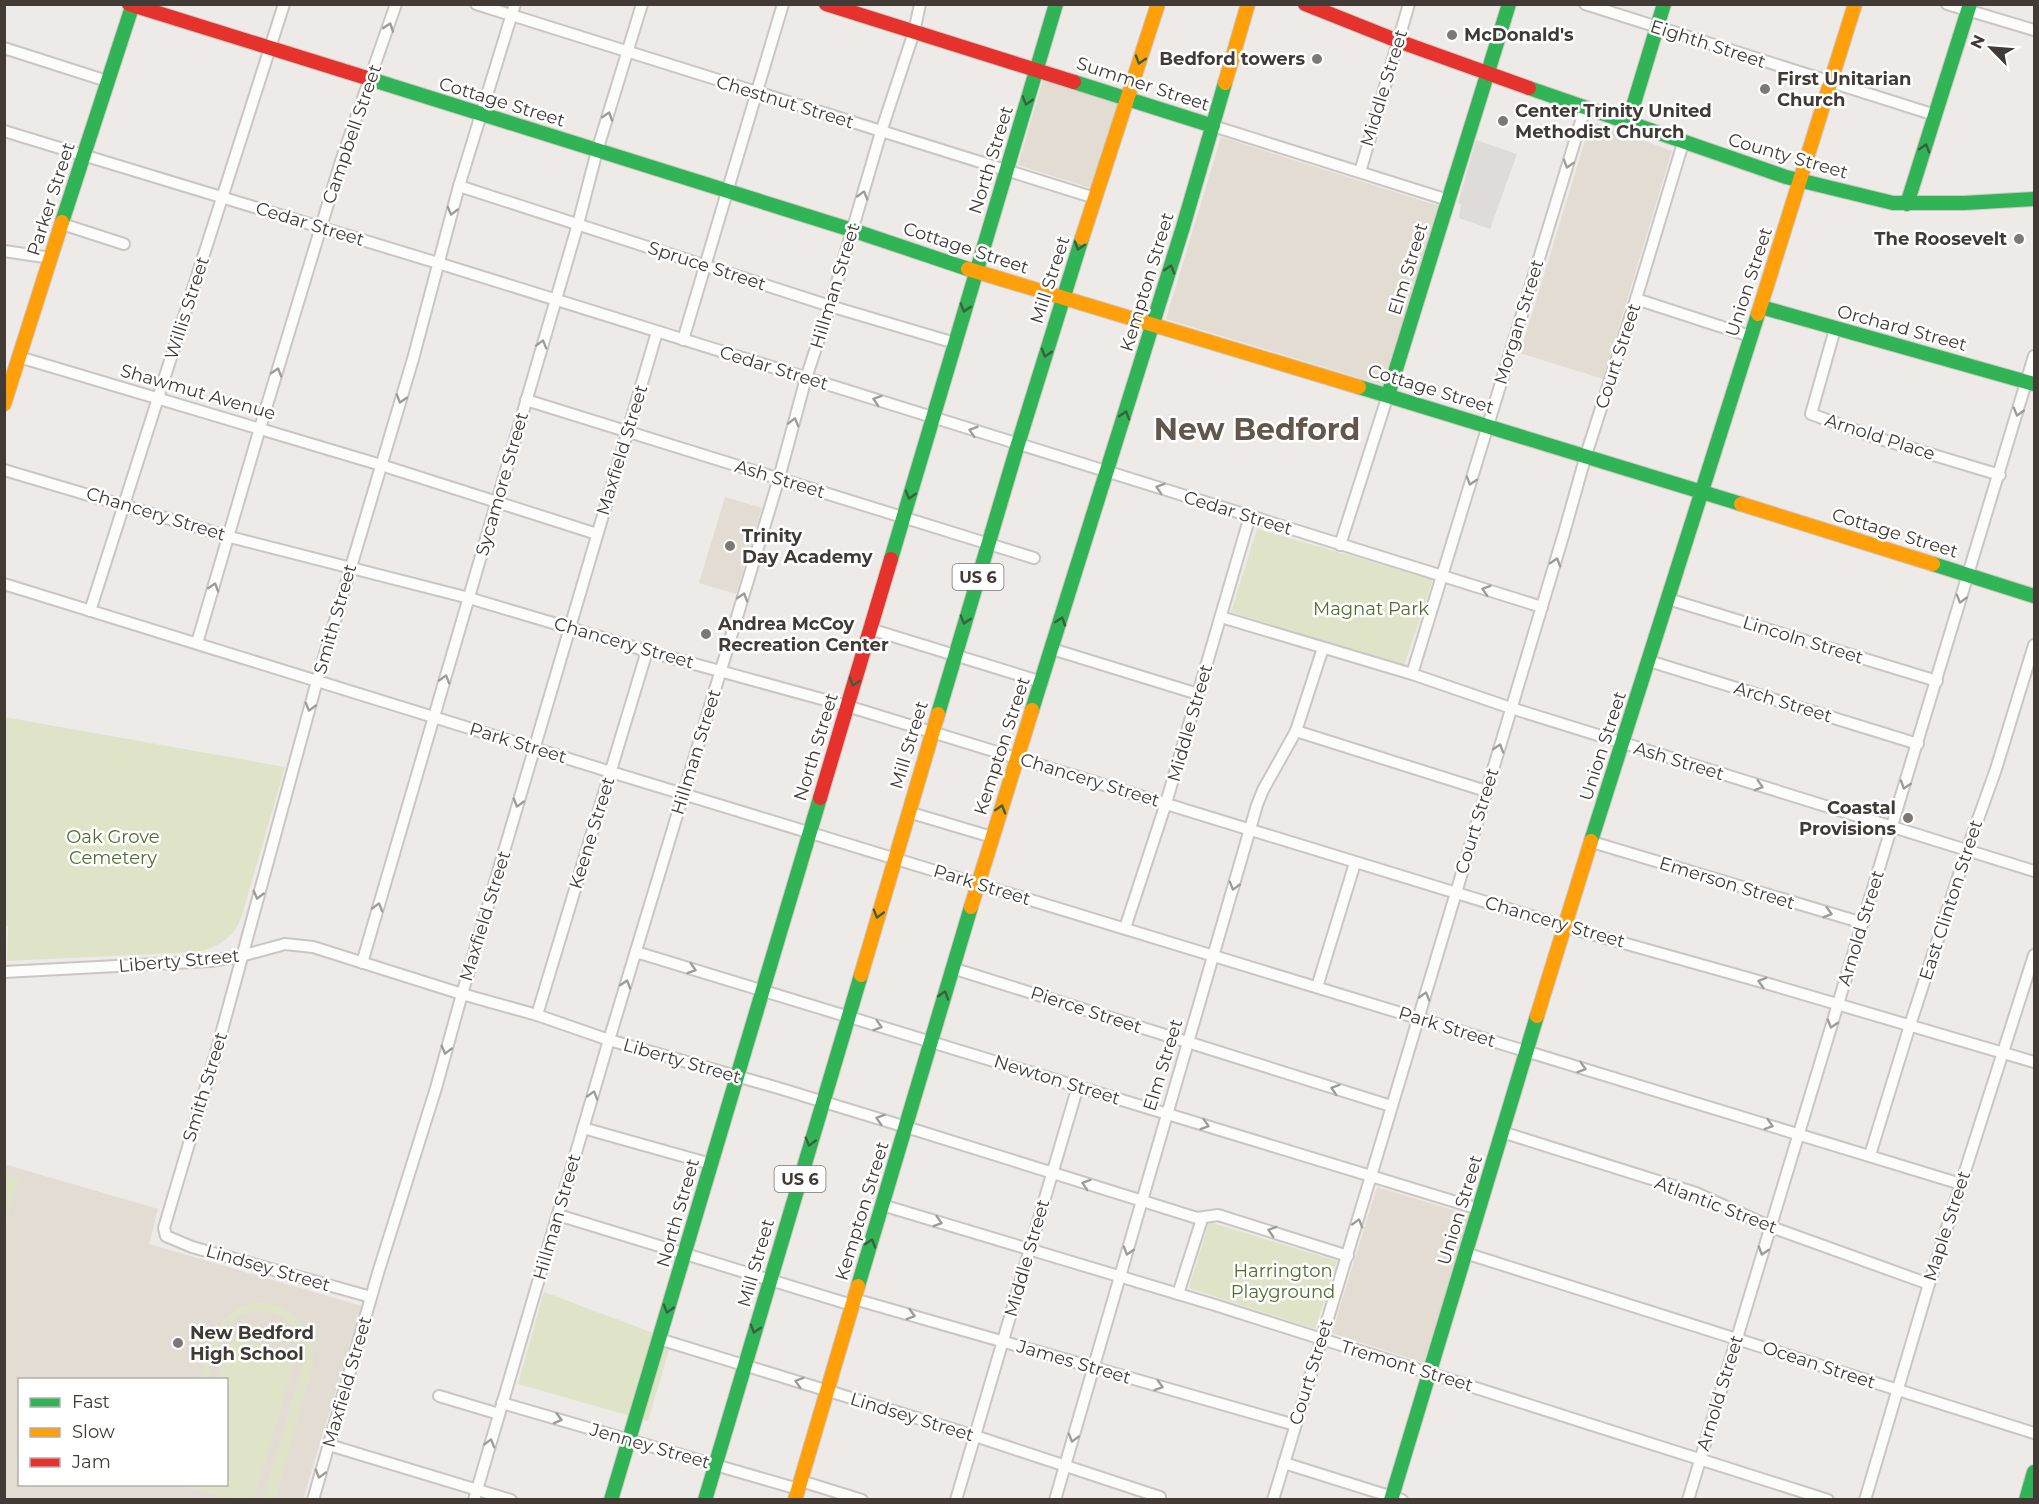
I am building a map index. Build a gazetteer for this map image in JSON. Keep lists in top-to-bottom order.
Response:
{
  "streets": {
    "main road": [
      "Summer Street",
      "Cottage Street",
      "County Street",
      "North Street",
      "Parker Street",
      "Elm Street",
      "Mill Street",
      "Kempton Street",
      "Union Street",
      "Orchard Street",
      "Shawmut Avenue",
      "US 6"
    ],
    "street": [
      "Eighth Street",
      "Middle Street",
      "Chestnut Street",
      "Campbell Street",
      "Cedar Street",
      "Spruce Street",
      "Hillman Street",
      "Willis Street",
      "Morgan Street",
      "Court Street",
      "Arnold Place",
      "Maxfield Street",
      "Ash Street",
      "Sycamore Street",
      "Chancery Street",
      "Smith Street",
      "Lincoln Street",
      "Arch Street",
      "Park Street",
      "Keene Street",
      "Emerson Street",
      "East Clinton Street",
      "Arnold Street",
      "Liberty Street",
      "Pierce Street",
      "Newton Street",
      "Atlantic Street",
      "Maple Street",
      "Lindsey Street",
      "James Street",
      "Ocean Street",
      "Tremont Street",
      "Jenney Street"
    ]
  },
  "crossings": [
    ["Eighth Street", "Union Street"],
    ["Summer Street", "Middle Street"],
    ["Summer Street", "North Street"],
    ["Summer Street", "Elm Street"],
    ["Summer Street", "Mill Street"],
    ["Summer Street", "Kempton Street"],
    ["Summer Street", "Hillman Street"],
    ["Middle Street", "County Street"],
    ["Middle Street", "Cedar Street"],
    ["Middle Street", "Ash Street"],
    ["Middle Street", "Chancery Street"],
    ["Middle Street", "Park Street"],
    ["Middle Street", "Liberty Street"],
    ["Middle Street", "Newton Street"],
    ["Middle Street", "Lindsey Street"],
    ["Middle Street", "James Street"],
    ["Middle Street", "Tremont Street"],
    ["Cottage Street", "Campbell Street"],
    ["Cottage Street", "North Street"],
    ["Cottage Street", "Parker Street"],
    ["Cottage Street", "Elm Street"],
    ["Cottage Street", "Mill Street"],
    ["Cottage Street", "Kempton Street"],
    ["Cottage Street", "Union Street"],
    ["Cottage Street", "Hillman Street"],
    ["Cottage Street", "Willis Street"],
    ["Cottage Street", "Morgan Street"],
    ["Cottage Street", "Court Street"],
    ["Cottage Street", "Sycamore Street"],
    ["Cottage Street", "Smith Street"],
    ["Cottage Street", "Arnold Street"],
    ["Chestnut Street", "North Street"],
    ["Chestnut Street", "Mill Street"],
    ["Chestnut Street", "Hillman Street"],
    ["Chestnut Street", "Sycamore Street"],
    ["Chestnut Street", "Smith Street"],
    ["Campbell Street", "Cedar Street"],
    ["Campbell Street", "Shawmut Avenue"],
    ["Campbell Street", "Chancery Street"],
    ["Campbell Street", "Park Street"],
    ["County Street", "Elm Street"],
    ["County Street", "Union Street"],
    ["County Street", "Morgan Street"],
    ["County Street", "Court Street"],
    ["North Street", "Cedar Street"],
    ["North Street", "Spruce Street"],
    ["North Street", "Ash Street"],
    ["North Street", "Chancery Street"],
    ["North Street", "Park Street"],
    ["North Street", "Liberty Street"],
    ["North Street", "Newton Street"],
    ["North Street", "Lindsey Street"],
    ["North Street", "James Street"],
    ["North Street", "Jenney Street"],
    ["Parker Street", "Cedar Street"],
    ["Parker Street", "Shawmut Avenue"],
    ["Cedar Street", "Elm Street"],
    ["Cedar Street", "Mill Street"],
    ["Cedar Street", "Kempton Street"],
    ["Cedar Street", "Hillman Street"],
    ["Cedar Street", "Willis Street"],
    ["Cedar Street", "Morgan Street"],
    ["Cedar Street", "Court Street"],
    ["Cedar Street", "Maxfield Street"],
    ["Cedar Street", "Sycamore Street"],
    ["Cedar Street", "Smith Street"],
    ["Spruce Street", "Hillman Street"],
    ["Spruce Street", "Sycamore Street"],
    ["Spruce Street", "Smith Street"],
    ["Elm Street", "Ash Street"],
    ["Elm Street", "Chancery Street"],
    ["Elm Street", "Park Street"],
    ["Elm Street", "Liberty Street"],
    ["Elm Street", "Pierce Street"],
    ["Elm Street", "Newton Street"],
    ["Elm Street", "Lindsey Street"],
    ["Elm Street", "James Street"],
    ["Elm Street", "Tremont Street"],
    ["Mill Street", "Ash Street"],
    ["Mill Street", "Chancery Street"],
    ["Mill Street", "Park Street"],
    ["Mill Street", "Liberty Street"],
    ["Mill Street", "Newton Street"],
    ["Mill Street", "Lindsey Street"],
    ["Mill Street", "James Street"],
    ["Mill Street", "Jenney Street"],
    ["Kempton Street", "Chancery Street"],
    ["Kempton Street", "Park Street"],
    ["Kempton Street", "Liberty Street"],
    ["Kempton Street", "Pierce Street"],
    ["Kempton Street", "Newton Street"],
    ["Kempton Street", "Lindsey Street"],
    ["Kempton Street", "James Street"],
    ["Kempton Street", "Tremont Street"],
    ["Kempton Street", "Jenney Street"],
    ["Union Street", "Orchard Street"],
    ["Union Street", "Ash Street"],
    ["Union Street", "Chancery Street"],
    ["Union Street", "Lincoln Street"],
    ["Union Street", "Arch Street"],
    ["Union Street", "Park Street"],
    ["Union Street", "Emerson Street"],
    ["Union Street", "Newton Street"],
    ["Union Street", "Atlantic Street"],
    ["Union Street", "Ocean Street"],
    ["Union Street", "Tremont Street"],
    ["Hillman Street", "Ash Street"],
    ["Hillman Street", "Chancery Street"],
    ["Hillman Street", "Park Street"],
    ["Hillman Street", "Liberty Street"],
    ["Hillman Street", "Newton Street"],
    ["Hillman Street", "James Street"],
    ["Hillman Street", "Jenney Street"],
    ["Willis Street", "Shawmut Avenue"],
    ["Willis Street", "Chancery Street"],
    ["Willis Street", "Park Street"],
    ["Morgan Street", "Ash Street"],
    ["Orchard Street", "Arnold Place"],
    ["Orchard Street", "Arnold Street"],
    ["Court Street", "Ash Street"],
    ["Court Street", "Chancery Street"],
    ["Court Street", "Park Street"],
    ["Court Street", "Liberty Street"],
    ["Court Street", "Pierce Street"],
    ["Court Street", "Newton Street"],
    ["Court Street", "James Street"],
    ["Court Street", "Tremont Street"],
    ["Shawmut Avenue", "Smith Street"],
    ["Arnold Place", "Arnold Street"],
    ["Maxfield Street", "Ash Street"],
    ["Maxfield Street", "Chancery Street"],
    ["Maxfield Street", "Park Street"],
    ["Maxfield Street", "Liberty Street"],
    ["Maxfield Street", "Lindsey Street"],
    ["Ash Street", "Sycamore Street"],
    ["Ash Street", "East Clinton Street"],
    ["Ash Street", "Arnold Street"],
    ["Sycamore Street", "Chancery Street"],
    ["Sycamore Street", "Park Street"],
    ["Sycamore Street", "Liberty Street"],
    ["Chancery Street", "Smith Street"],
    ["Chancery Street", "Keene Street"],
    ["Chancery Street", "East Clinton Street"],
    ["Chancery Street", "Arnold Street"],
    ["Chancery Street", "Maple Street"],
    ["Smith Street", "Park Street"],
    ["Smith Street", "Liberty Street"],
    ["Smith Street", "Lindsey Street"],
    ["Lincoln Street", "Arnold Street"],
    ["Arch Street", "Arnold Street"],
    ["Park Street", "Keene Street"],
    ["Park Street", "East Clinton Street"],
    ["Park Street", "Arnold Street"],
    ["Park Street", "Maple Street"],
    ["Keene Street", "Liberty Street"],
    ["Emerson Street", "Arnold Street"],
    ["Arnold Street", "Atlantic Street"],
    ["Arnold Street", "Ocean Street"],
    ["Arnold Street", "Tremont Street"],
    ["Atlantic Street", "Maple Street"],
    ["Maple Street", "Ocean Street"]
  ],
  "one_way": [
    "Campbell Street",
    "Mill Street",
    "Kempton Street",
    "Hillman Street",
    "Morgan Street",
    "Maxfield Street",
    "Sycamore Street",
    "Smith Street",
    "Emerson Street",
    "Arnold Street",
    "Pierce Street",
    "Newton Street",
    "James Street",
    "Jenney Street"
  ],
  "districts": ["New Bedford"],
  "parks": ["Magnat Park", "Oak Grove Cemetery", "Harrington Playground"],
  "places": [
    "McDonald's",
    "Bedford towers",
    "First Unitarian Church",
    "Center Trinity United Methodist Church",
    "The Roosevelt",
    "Trinity Day Academy",
    "Andrea McCoy Recreation Center",
    "Coastal Provisions",
    "New Bedford High School"
  ],
  "legend": ["Fast", "Slow", "Jam"],
  "north": "top left"
}
